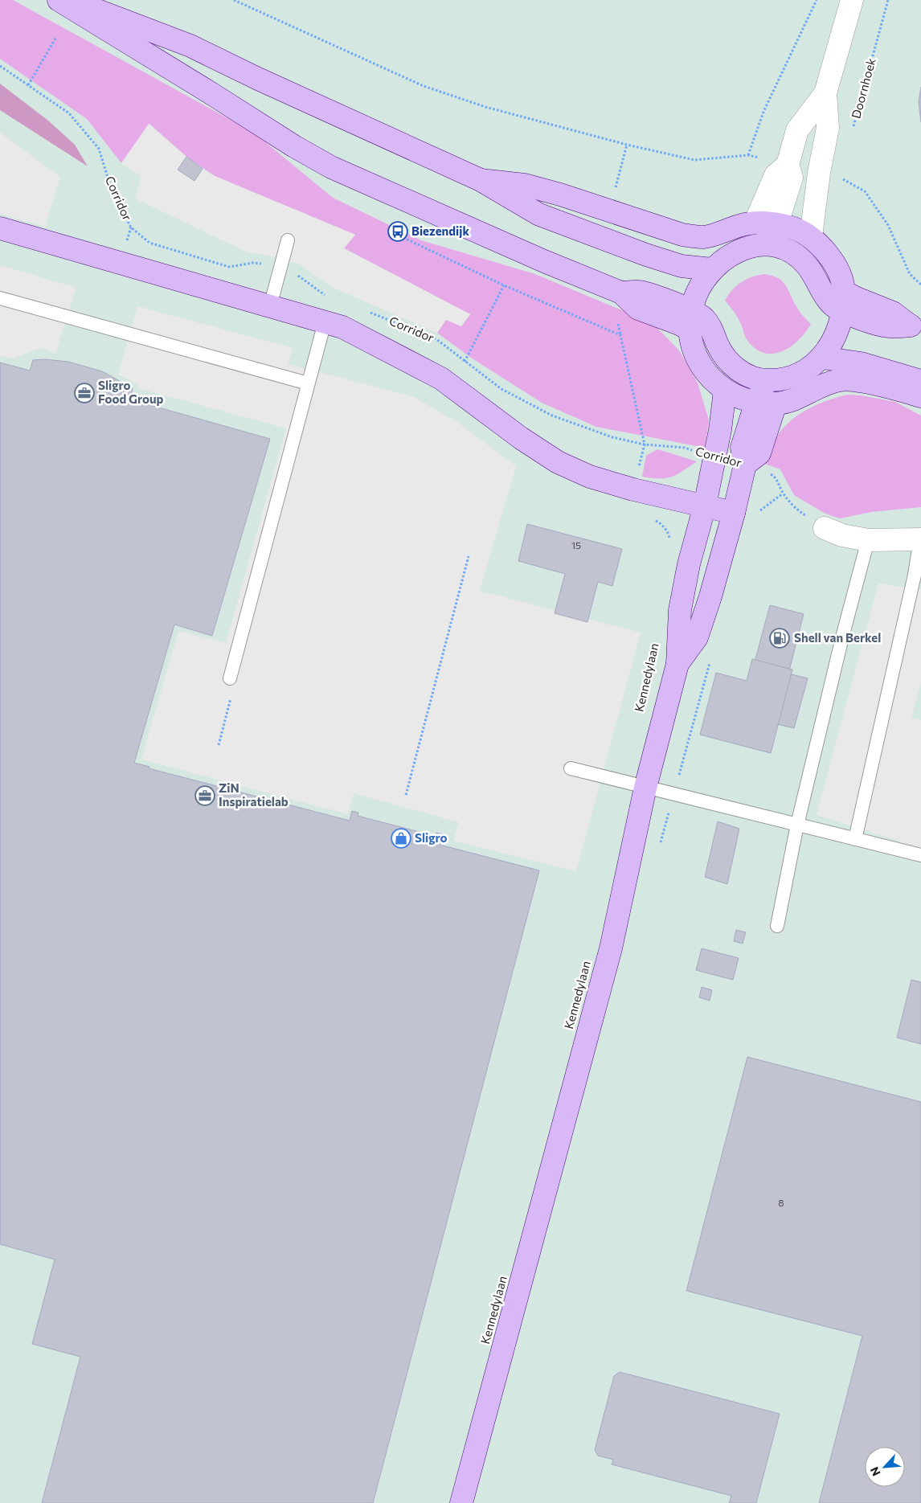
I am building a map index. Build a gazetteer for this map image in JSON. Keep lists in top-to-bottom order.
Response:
{
  "streets": {
    "main road": ["Kennedylaan"],
    "path": ["Doornhoek", "Corridor"]
  },
  "crossings": [
    ["Corridor", "Kennedylaan"]
  ],
  "places": {
    "bus stop": ["Biezendijk"],
    "office": ["Sligro Food Group", "ZiN Inspiratielab"],
    "fuel station": ["Shell van Berkel"],
    "shop": ["Sligro"]
  },
  "house_numbers": ["15", "8"],
  "north": "bottom left"
}
